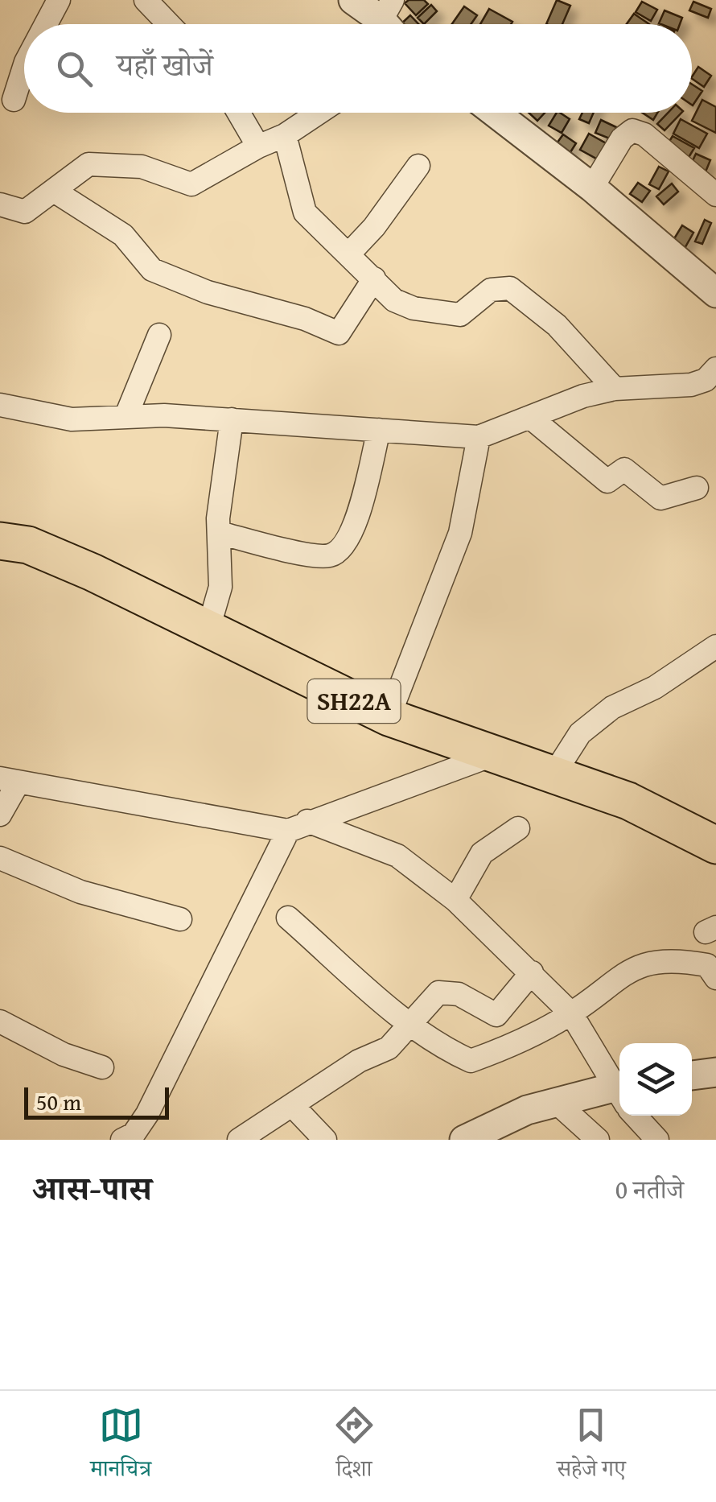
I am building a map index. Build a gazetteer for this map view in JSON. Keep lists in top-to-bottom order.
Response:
{
  "streets": {
    "main road": ["SH22A"]
  },
  "scale_bar": "50 m",
  "page": {
    "search": "यहाँ खोजें",
    "scale": "50 m",
    "heading": ["आस-पास", "0 नतीजे"],
    "nav": ["मानचित्र", "दिशा", "सहेजे गए"]
  }
}
